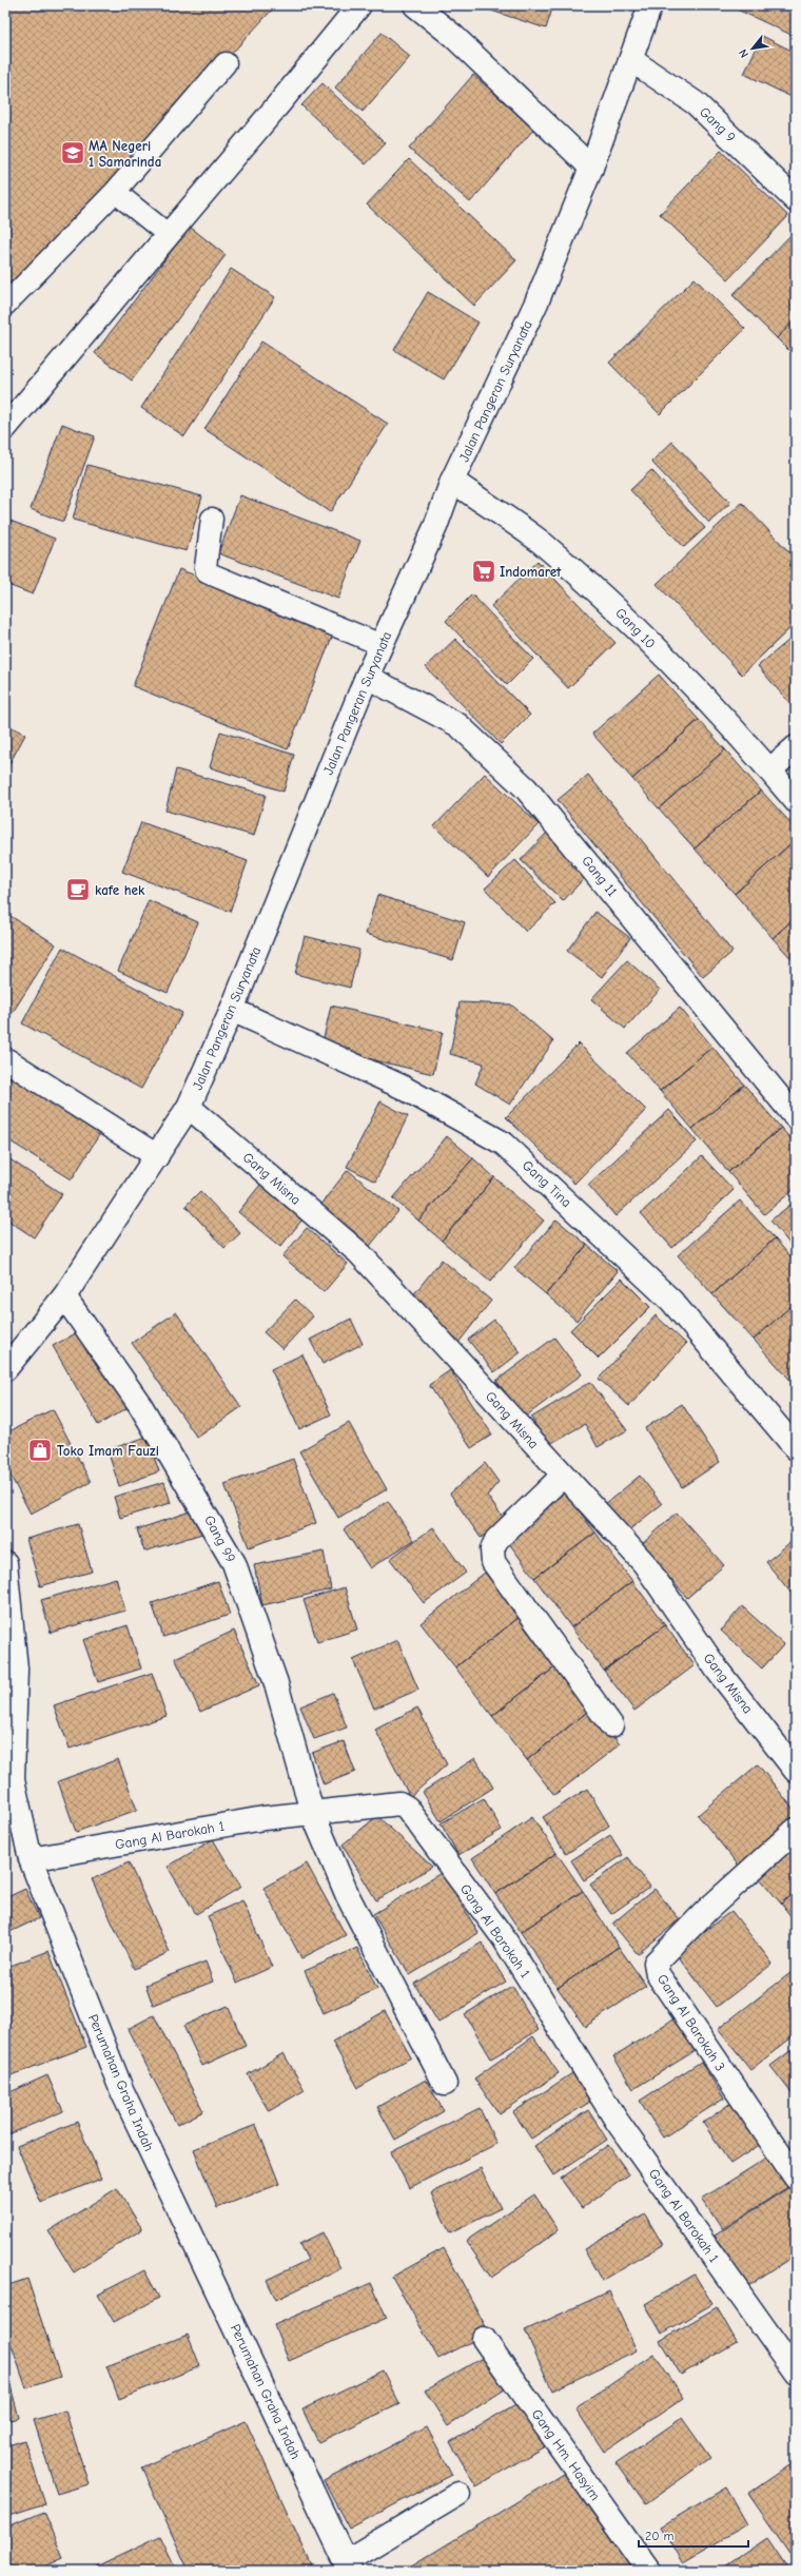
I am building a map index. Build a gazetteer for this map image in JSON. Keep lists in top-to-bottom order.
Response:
{
  "streets": {
    "street": [
      "Gang 9",
      "Jalan Pangeran Suryanata",
      "Gang 10",
      "Gang 11",
      "Gang Misna",
      "Gang Tina",
      "Gang 99",
      "Gang Al Barokah 1",
      "Gang Al Barokah 3",
      "Perumahan Graha Indah",
      "Gang Hm. Hasyim"
    ]
  },
  "crossings": [
    ["Gang 9", "Jalan Pangeran Suryanata"],
    ["Jalan Pangeran Suryanata", "Gang 10"],
    ["Jalan Pangeran Suryanata", "Gang 11"],
    ["Jalan Pangeran Suryanata", "Gang Misna"],
    ["Jalan Pangeran Suryanata", "Gang Tina"],
    ["Jalan Pangeran Suryanata", "Gang 99"],
    ["Gang 99", "Gang Al Barokah 1"],
    ["Gang Al Barokah 1", "Perumahan Graha Indah"]
  ],
  "places": {
    "school or university": ["MA Negeri 1 Samarinda"],
    "supermarket": ["Indomaret"],
    "cafe": ["kafe hek"],
    "shop": ["Toko Imam Fauzi"]
  },
  "scale_bar": "20 m",
  "north": "bottom left"
}
